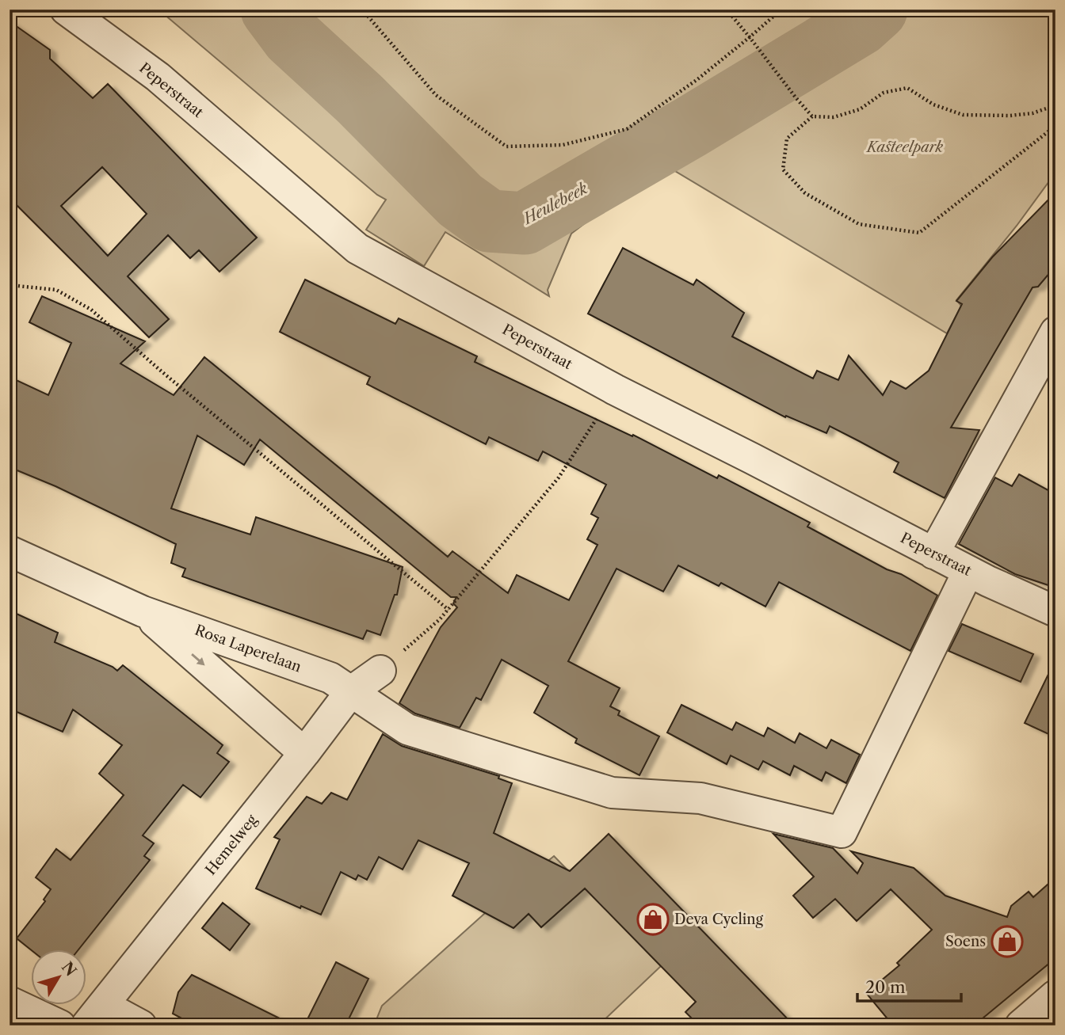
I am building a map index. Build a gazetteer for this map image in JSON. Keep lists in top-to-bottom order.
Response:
{
  "streets": {
    "street": ["Peperstraat", "Rosa Laperelaan", "Hemelweg"]
  },
  "crossings": [
    ["Peperstraat", "Rosa Laperelaan"],
    ["Rosa Laperelaan", "Hemelweg"]
  ],
  "water": ["Heulebeek"],
  "parks": ["Kasteelpark"],
  "places": {
    "shop": ["Deva Cycling", "Soens"]
  },
  "scale_bar": "20 m",
  "north": "top right"
}
